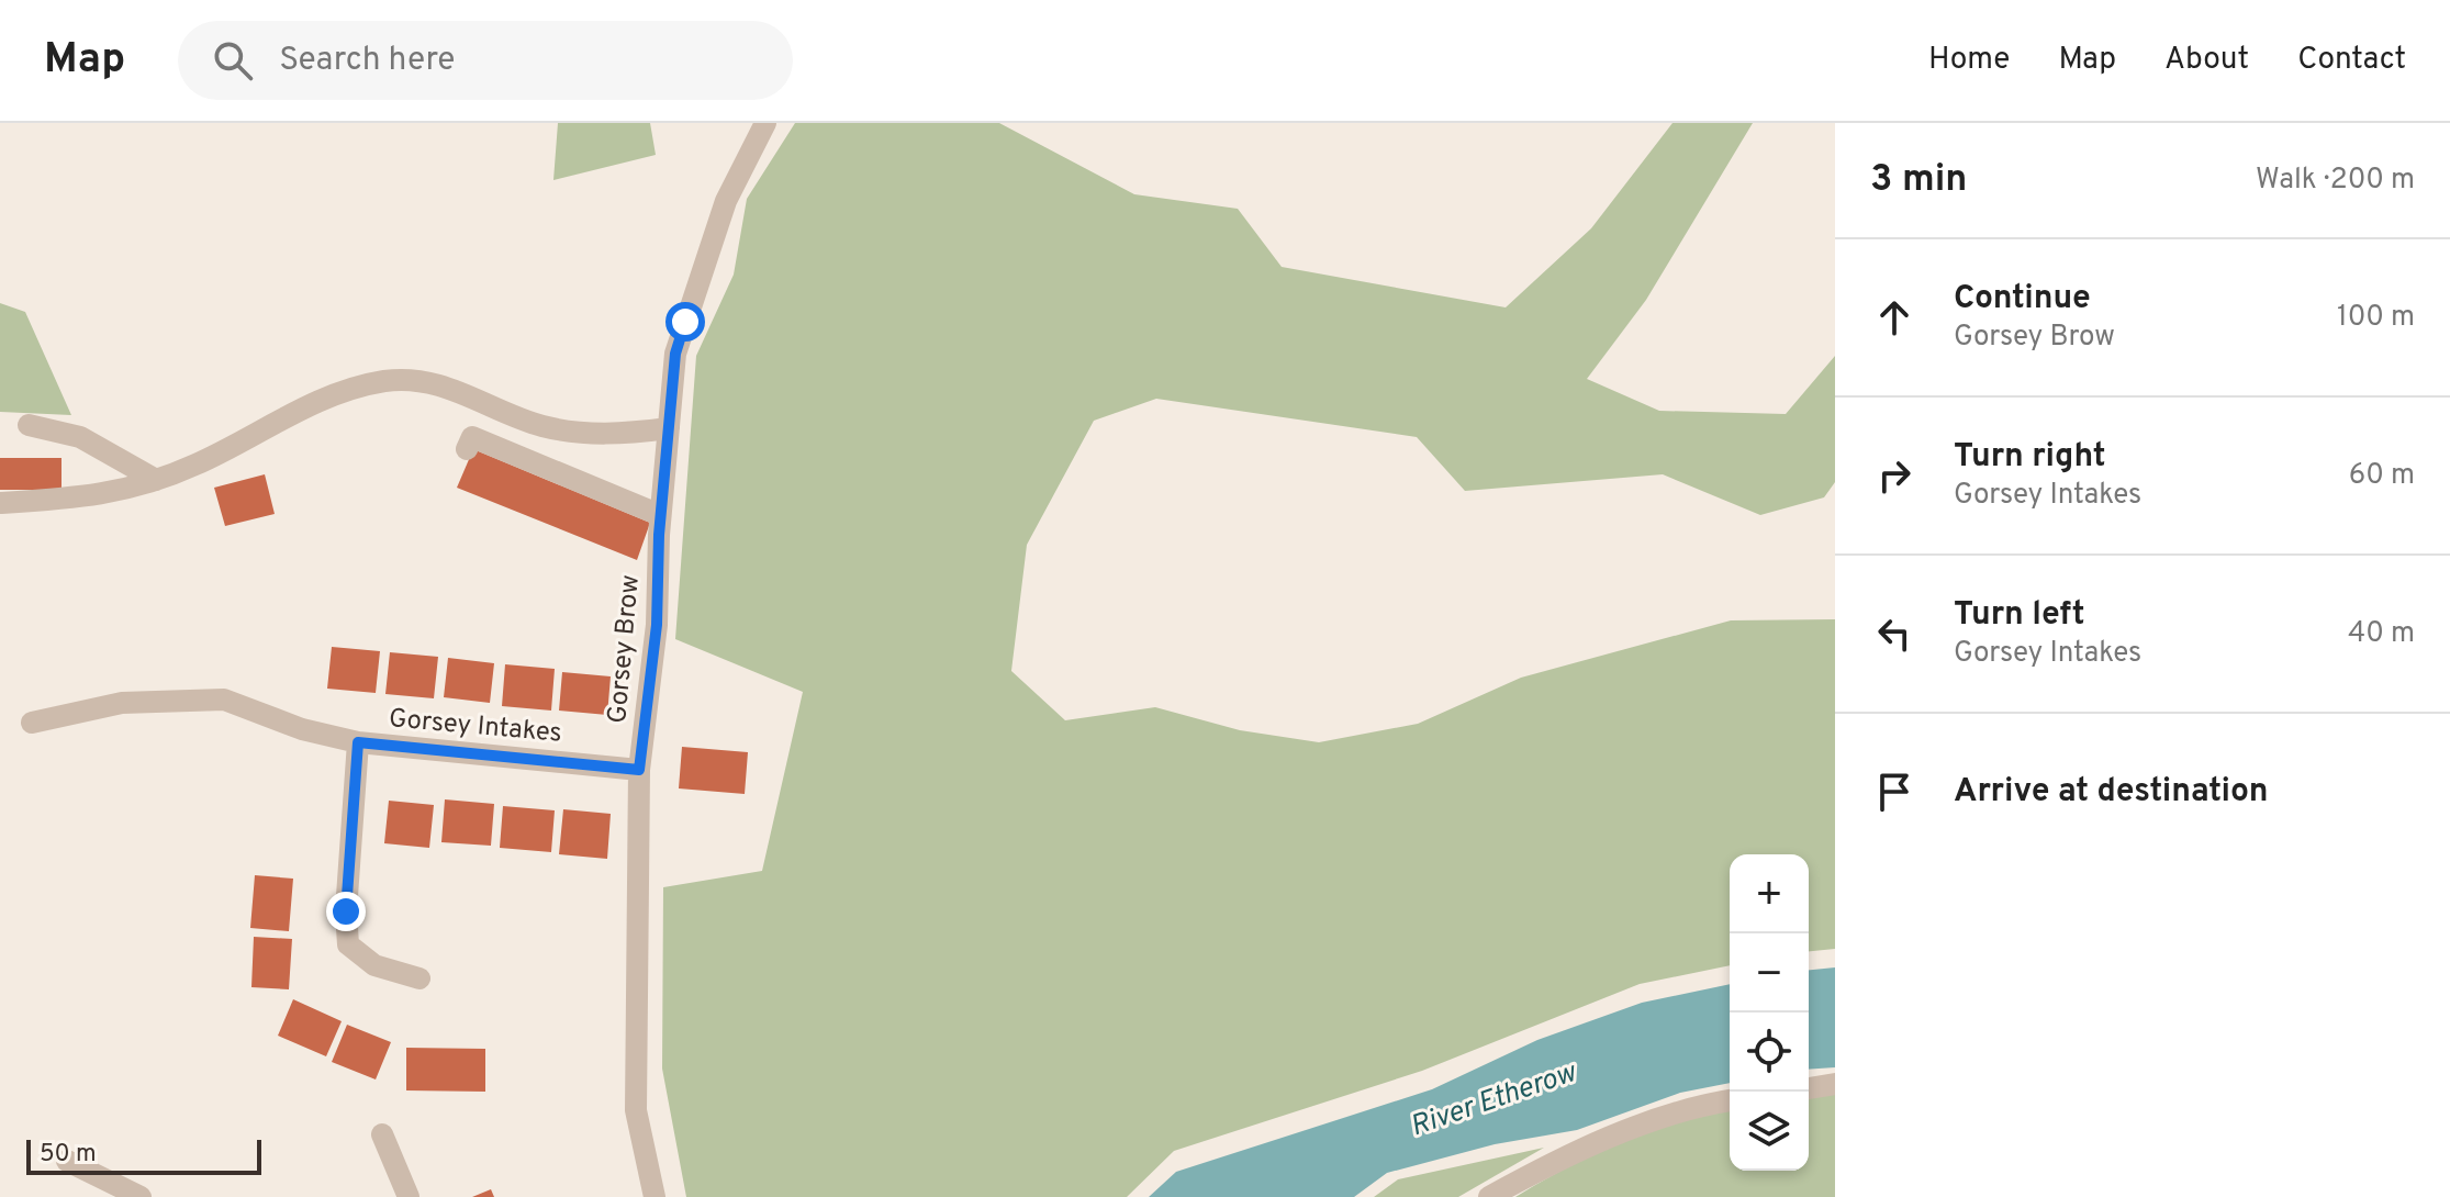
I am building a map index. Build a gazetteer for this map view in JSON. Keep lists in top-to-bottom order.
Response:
{
  "streets": {
    "street": ["Gorsey Brow", "Gorsey Intakes"]
  },
  "crossings": [
    ["Gorsey Brow", "Gorsey Intakes"]
  ],
  "water": ["River Etherow"],
  "scale_bar": "50 m",
  "page": {
    "header": "Map",
    "search": "Search here",
    "nav": [
      "Home",
      "Map",
      "About",
      "Contact"
    ],
    "heading": ["3 min", "Walk · 200 m"],
    "list": [
      ["Continue", "Gorsey Brow", "100 m"],
      ["Turn right", "Gorsey Intakes", "60 m"],
      ["Turn left", "Gorsey Intakes", "40 m"],
      "Arrive at destination"
    ],
    "map_buttons": ["+", "−"],
    "scale": "50 m"
  }
}
